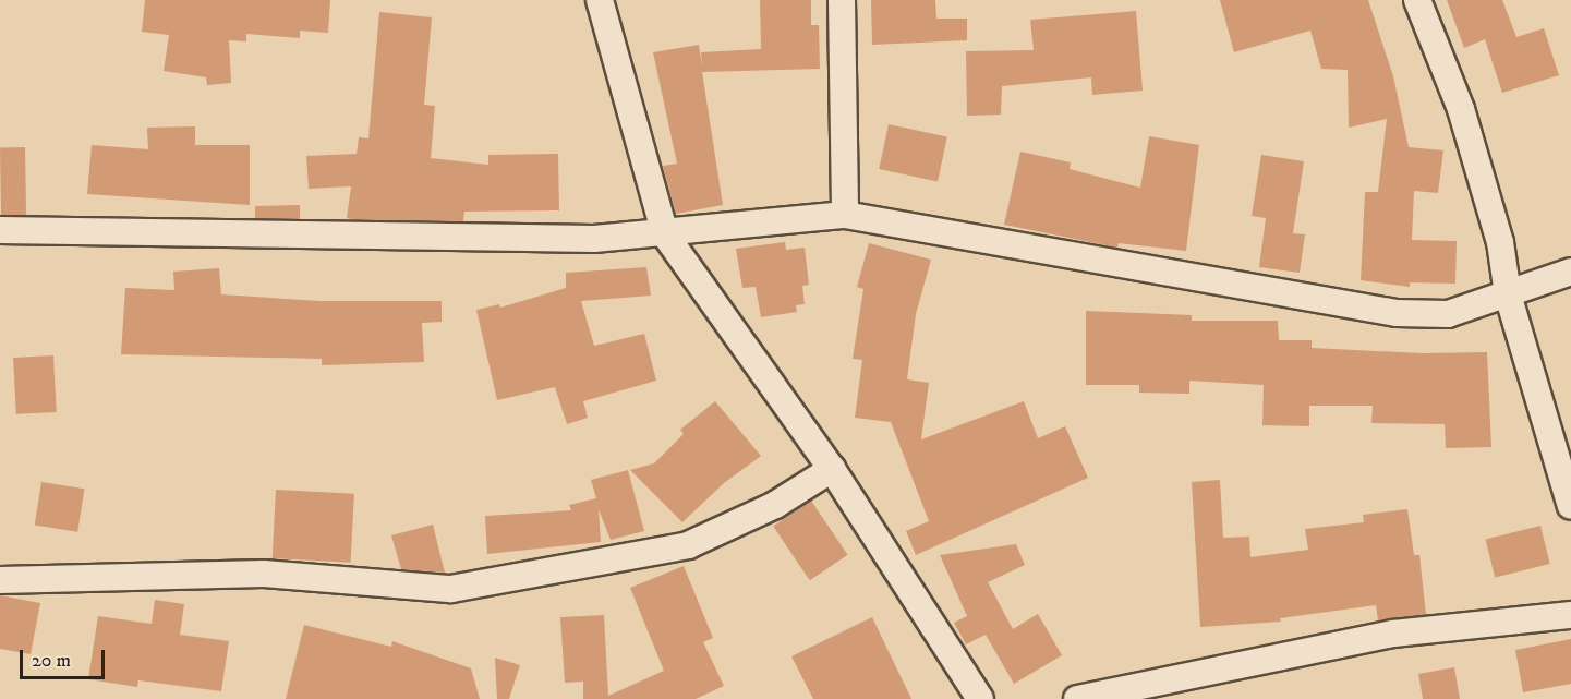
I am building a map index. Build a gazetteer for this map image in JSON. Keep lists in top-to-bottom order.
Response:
{
  "scale_bar": "20 m"
}
